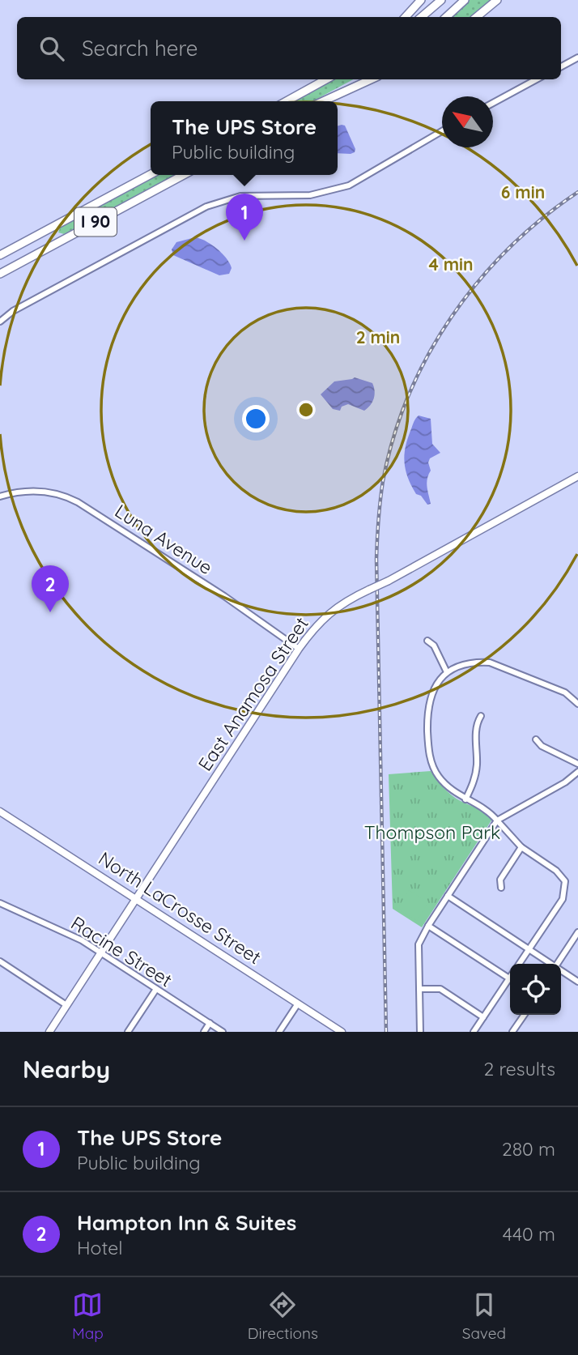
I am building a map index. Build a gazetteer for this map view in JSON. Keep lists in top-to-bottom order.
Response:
{
  "streets": {
    "highway": ["I 90"],
    "main road": ["East Anamosa Street", "North LaCrosse Street"],
    "street": ["Luna Avenue", "Racine Street"]
  },
  "crossings": [
    ["Luna Avenue", "East Anamosa Street"],
    ["East Anamosa Street", "North LaCrosse Street"],
    ["East Anamosa Street", "Racine Street"]
  ],
  "parks": ["Thompson Park"],
  "north": "top left",
  "page": {
    "search": "Search here",
    "popup": ["The UPS Store", "Public building"],
    "pins": ["1", "2"],
    "heading": ["Nearby", "2 results"],
    "list": [
      {
        "mark": "1",
        "name": "The UPS Store",
        "note": "Public building",
        "value": "280 m"
      },
      {
        "mark": "2",
        "name": "Hampton Inn & Suites",
        "note": "Hotel",
        "value": "440 m"
      }
    ],
    "nav": ["Map", "Directions", "Saved"]
  },
  "rings": ["6 min", "4 min", "2 min"]
}
